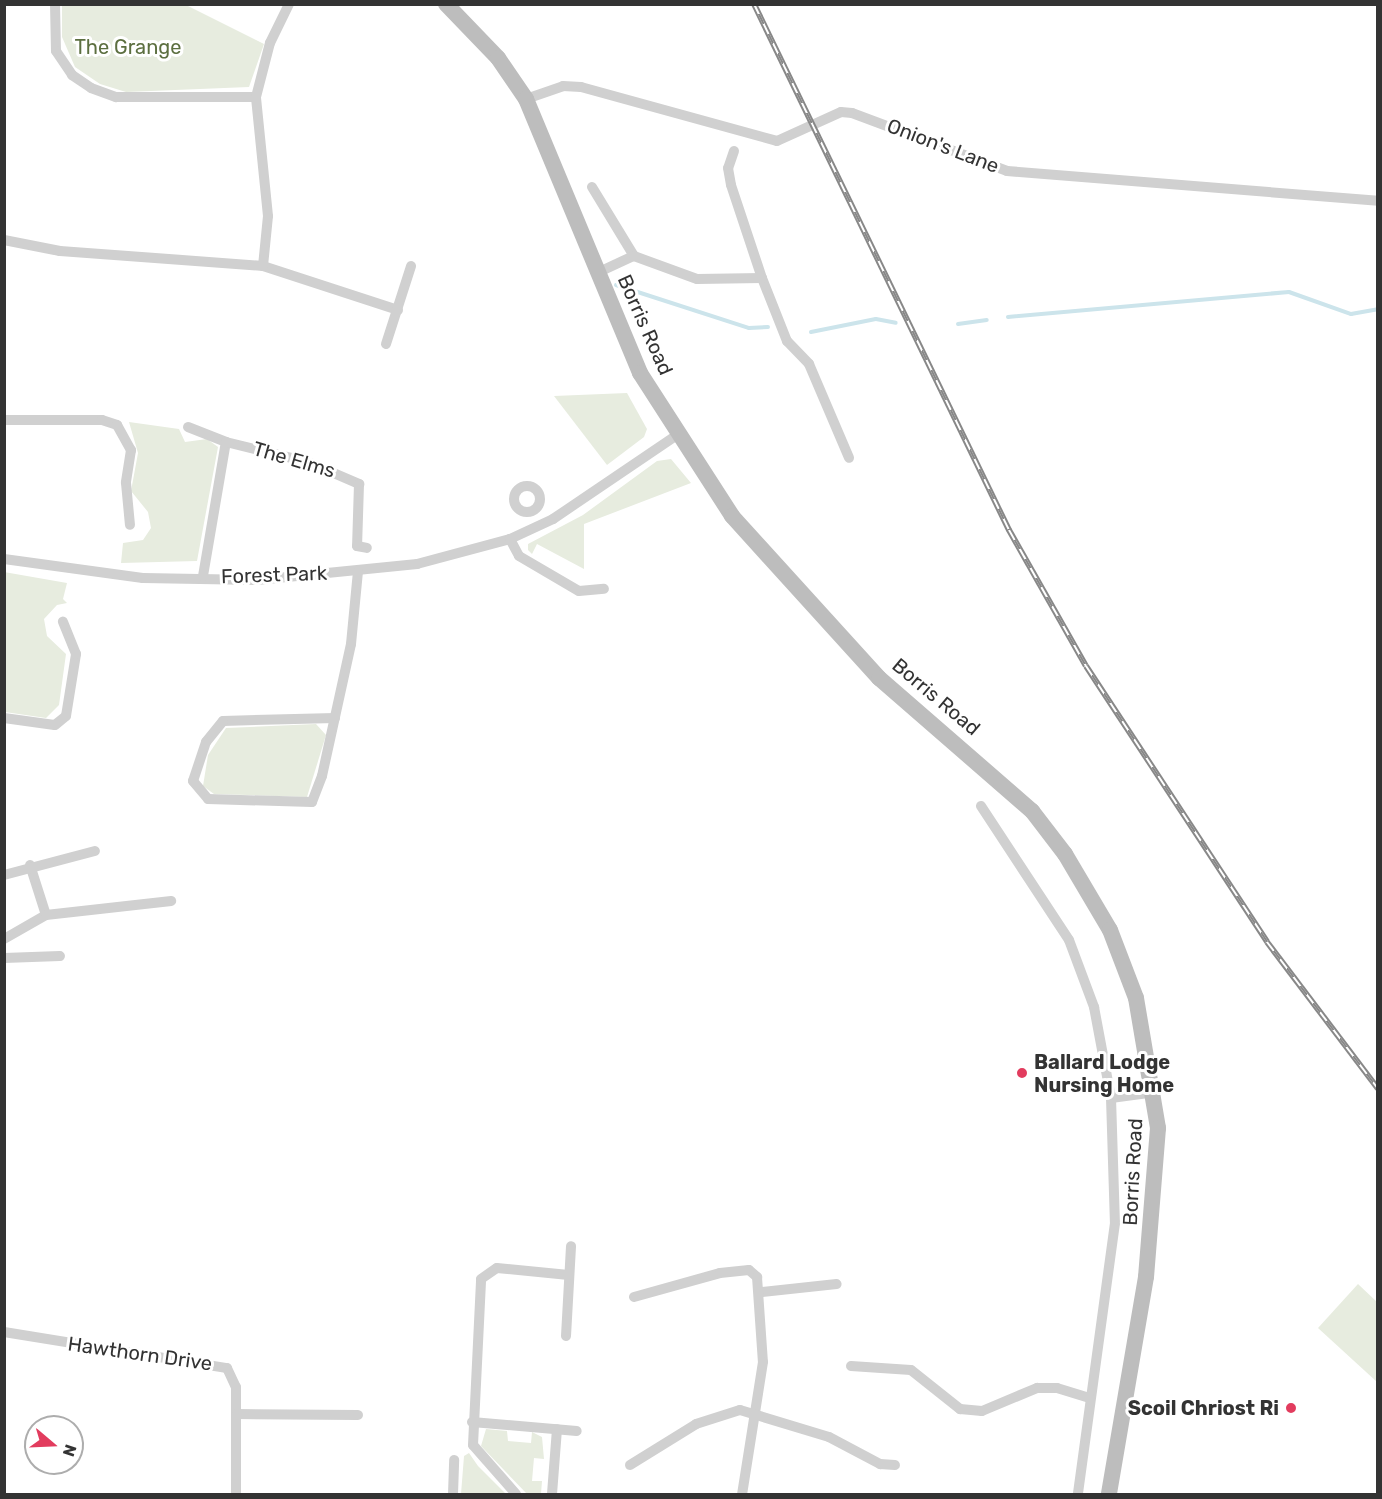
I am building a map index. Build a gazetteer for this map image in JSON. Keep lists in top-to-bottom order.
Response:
{
  "streets": {
    "street": [
      "Onion's Lane",
      "Borris Road",
      "The Elms",
      "Forest Park",
      "Hawthorn Drive"
    ]
  },
  "crossings": [
    ["Onion's Lane", "Borris Road"],
    ["Borris Road", "Forest Park"],
    ["The Elms", "Forest Park"]
  ],
  "parks": ["The Grange"],
  "places": ["Ballard Lodge Nursing Home", "Scoil Chriost Ri"],
  "north": "right"
}
